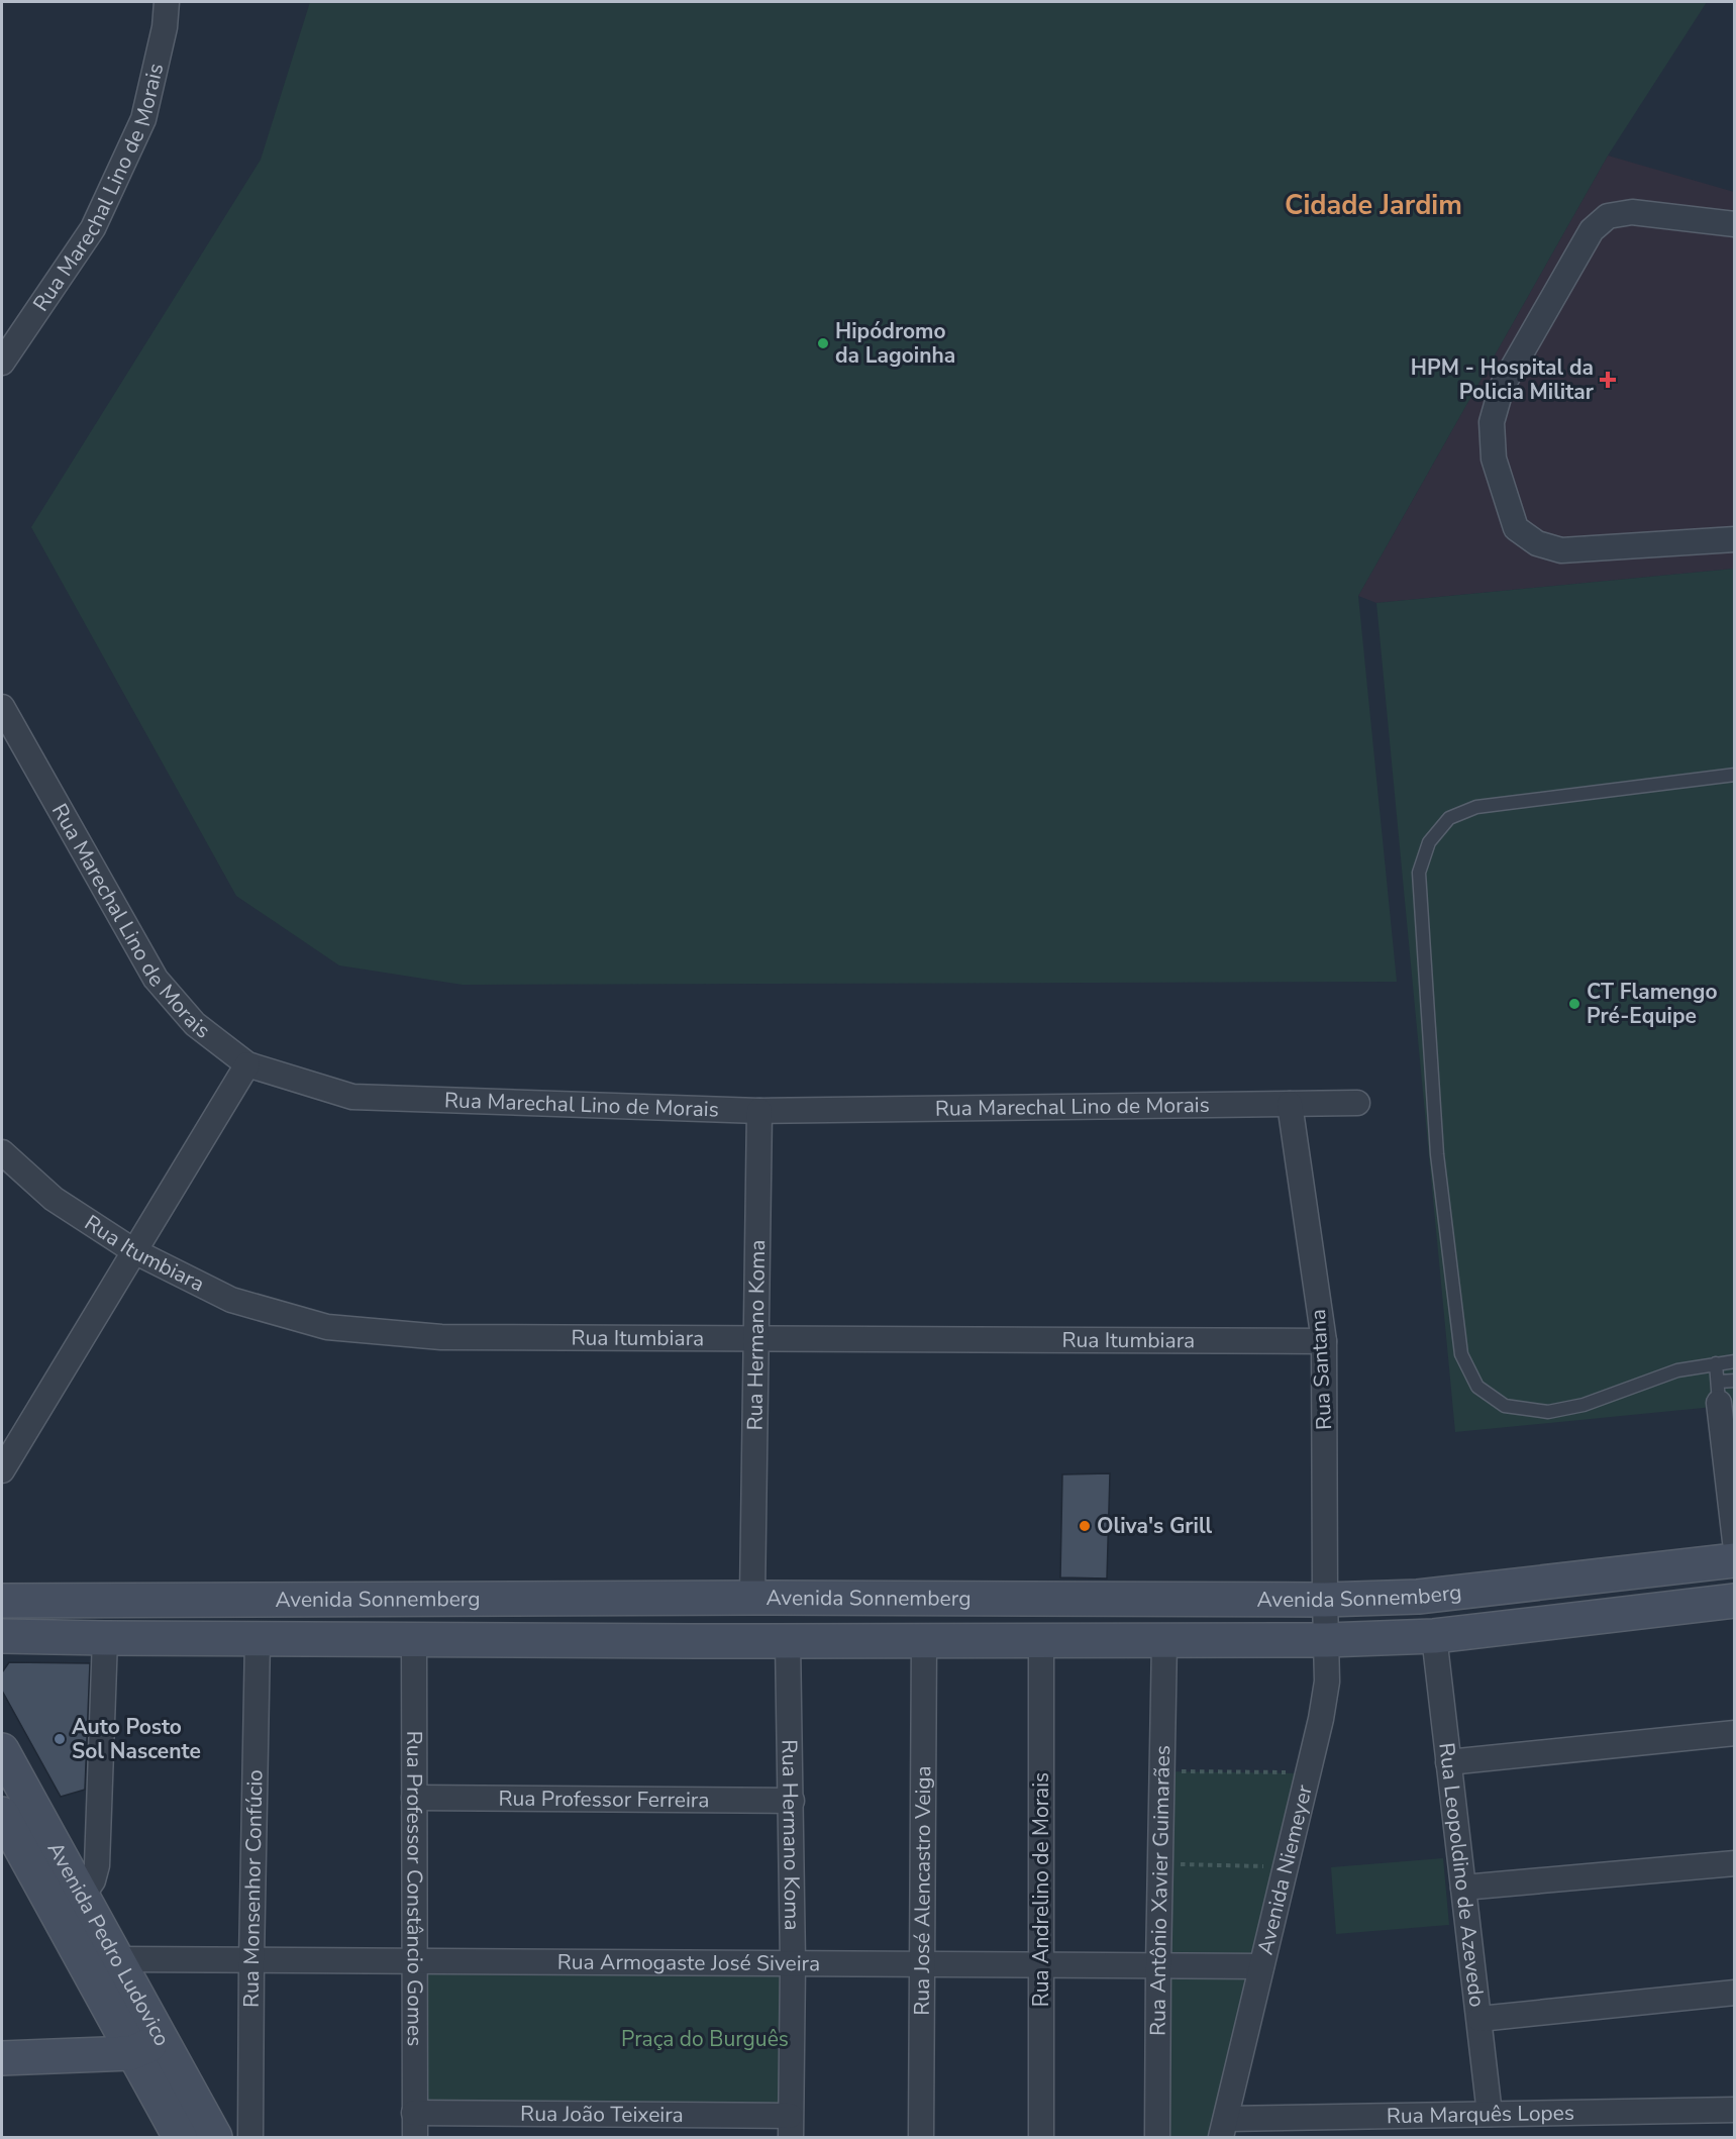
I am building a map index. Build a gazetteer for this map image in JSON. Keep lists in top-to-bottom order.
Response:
{
  "streets": {
    "street": [
      "Rua Marechal Lino de Morais",
      "Rua Itumbiara",
      "Rua Hermano Koma",
      "Rua Santana",
      "Avenida Sonnemberg",
      "Rua Professor Ferreira",
      "Avenida Niemeyer",
      "Rua Leopoldino de Azevedo",
      "Rua Monsenhor Confúcio",
      "Rua Professor Constâncio Gomes",
      "Rua José Alencastro Veiga",
      "Rua Andrelino de Morais",
      "Rua Antônio Xavier Guimarães",
      "Avenida Pedro Ludovico",
      "Rua Armogaste José Siveira",
      "Rua João Teixeira",
      "Rua Marquês Lopes"
    ]
  },
  "crossings": [
    ["Rua Marechal Lino de Morais", "Rua Hermano Koma"],
    ["Rua Marechal Lino de Morais", "Rua Santana"],
    ["Rua Itumbiara", "Rua Hermano Koma"],
    ["Rua Itumbiara", "Rua Santana"],
    ["Rua Hermano Koma", "Avenida Sonnemberg"],
    ["Rua Hermano Koma", "Rua Professor Ferreira"],
    ["Rua Hermano Koma", "Rua Armogaste José Siveira"],
    ["Rua Hermano Koma", "Rua João Teixeira"],
    ["Rua Santana", "Avenida Sonnemberg"],
    ["Rua Santana", "Avenida Niemeyer"],
    ["Avenida Sonnemberg", "Avenida Niemeyer"],
    ["Avenida Sonnemberg", "Rua Leopoldino de Azevedo"],
    ["Avenida Sonnemberg", "Rua Monsenhor Confúcio"],
    ["Avenida Sonnemberg", "Rua Professor Constâncio Gomes"],
    ["Avenida Sonnemberg", "Rua José Alencastro Veiga"],
    ["Avenida Sonnemberg", "Rua Andrelino de Morais"],
    ["Avenida Sonnemberg", "Rua Antônio Xavier Guimarães"],
    ["Rua Professor Ferreira", "Rua Professor Constâncio Gomes"],
    ["Avenida Niemeyer", "Rua Armogaste José Siveira"],
    ["Avenida Niemeyer", "Rua Marquês Lopes"],
    ["Rua Leopoldino de Azevedo", "Rua Marquês Lopes"],
    ["Rua Monsenhor Confúcio", "Rua Armogaste José Siveira"],
    ["Rua Professor Constâncio Gomes", "Rua Armogaste José Siveira"],
    ["Rua Professor Constâncio Gomes", "Rua João Teixeira"],
    ["Rua José Alencastro Veiga", "Rua Armogaste José Siveira"],
    ["Rua Andrelino de Morais", "Rua Armogaste José Siveira"],
    ["Rua Antônio Xavier Guimarães", "Rua Armogaste José Siveira"],
    ["Avenida Pedro Ludovico", "Rua Armogaste José Siveira"]
  ],
  "districts": ["Cidade Jardim"],
  "parks": ["Praça do Burguês"],
  "places": {
    "other": [
      "Hipódromo da Lagoinha",
      "CT Flamengo Pré-Equipe",
      "Oliva's Grill",
      "Auto Posto Sol Nascente"
    ],
    "health": ["HPM - Hospital da Policia Militar"]
  }
}
